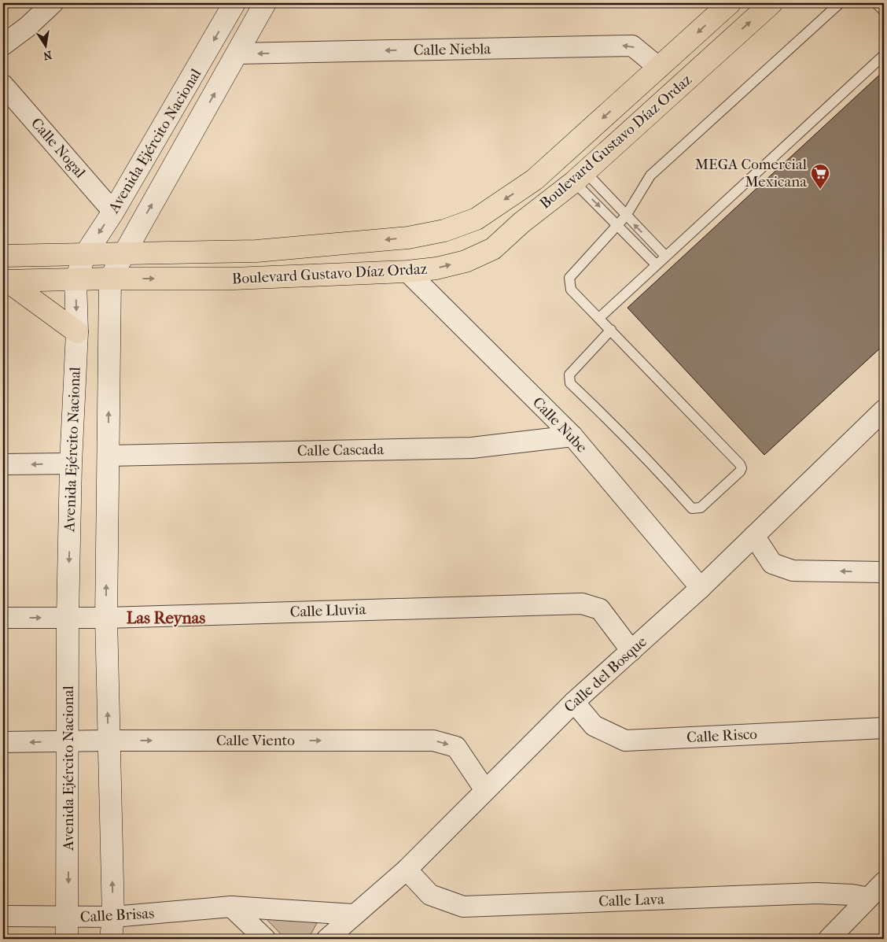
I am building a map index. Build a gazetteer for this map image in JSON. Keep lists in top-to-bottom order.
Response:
{
  "streets": {
    "main road": ["Avenida Ejército Nacional", "Boulevard Gustavo Díaz Ordaz"],
    "street": [
      "Calle Niebla",
      "Calle Nogal",
      "Calle Nube",
      "Calle Cascada",
      "Calle Lluvia",
      "Calle del Bosque",
      "Calle Risco",
      "Calle Viento",
      "Calle Lava",
      "Calle Brisas"
    ]
  },
  "crossings": [
    ["Calle Niebla", "Avenida Ejército Nacional"],
    ["Calle Niebla", "Boulevard Gustavo Díaz Ordaz"],
    ["Avenida Ejército Nacional", "Boulevard Gustavo Díaz Ordaz"],
    ["Avenida Ejército Nacional", "Calle Nogal"],
    ["Avenida Ejército Nacional", "Calle Cascada"],
    ["Avenida Ejército Nacional", "Calle Lluvia"],
    ["Avenida Ejército Nacional", "Calle Viento"],
    ["Avenida Ejército Nacional", "Calle Brisas"],
    ["Boulevard Gustavo Díaz Ordaz", "Calle Nube"],
    ["Calle Nube", "Calle Cascada"],
    ["Calle Nube", "Calle del Bosque"],
    ["Calle Lluvia", "Calle del Bosque"],
    ["Calle del Bosque", "Calle Risco"],
    ["Calle del Bosque", "Calle Viento"],
    ["Calle del Bosque", "Calle Lava"],
    ["Calle del Bosque", "Calle Brisas"]
  ],
  "one_way": ["Calle Niebla"],
  "districts": ["Las Reynas"],
  "places": {
    "supermarket": ["MEGA Comercial Mexicana"]
  },
  "north": "bottom"
}
